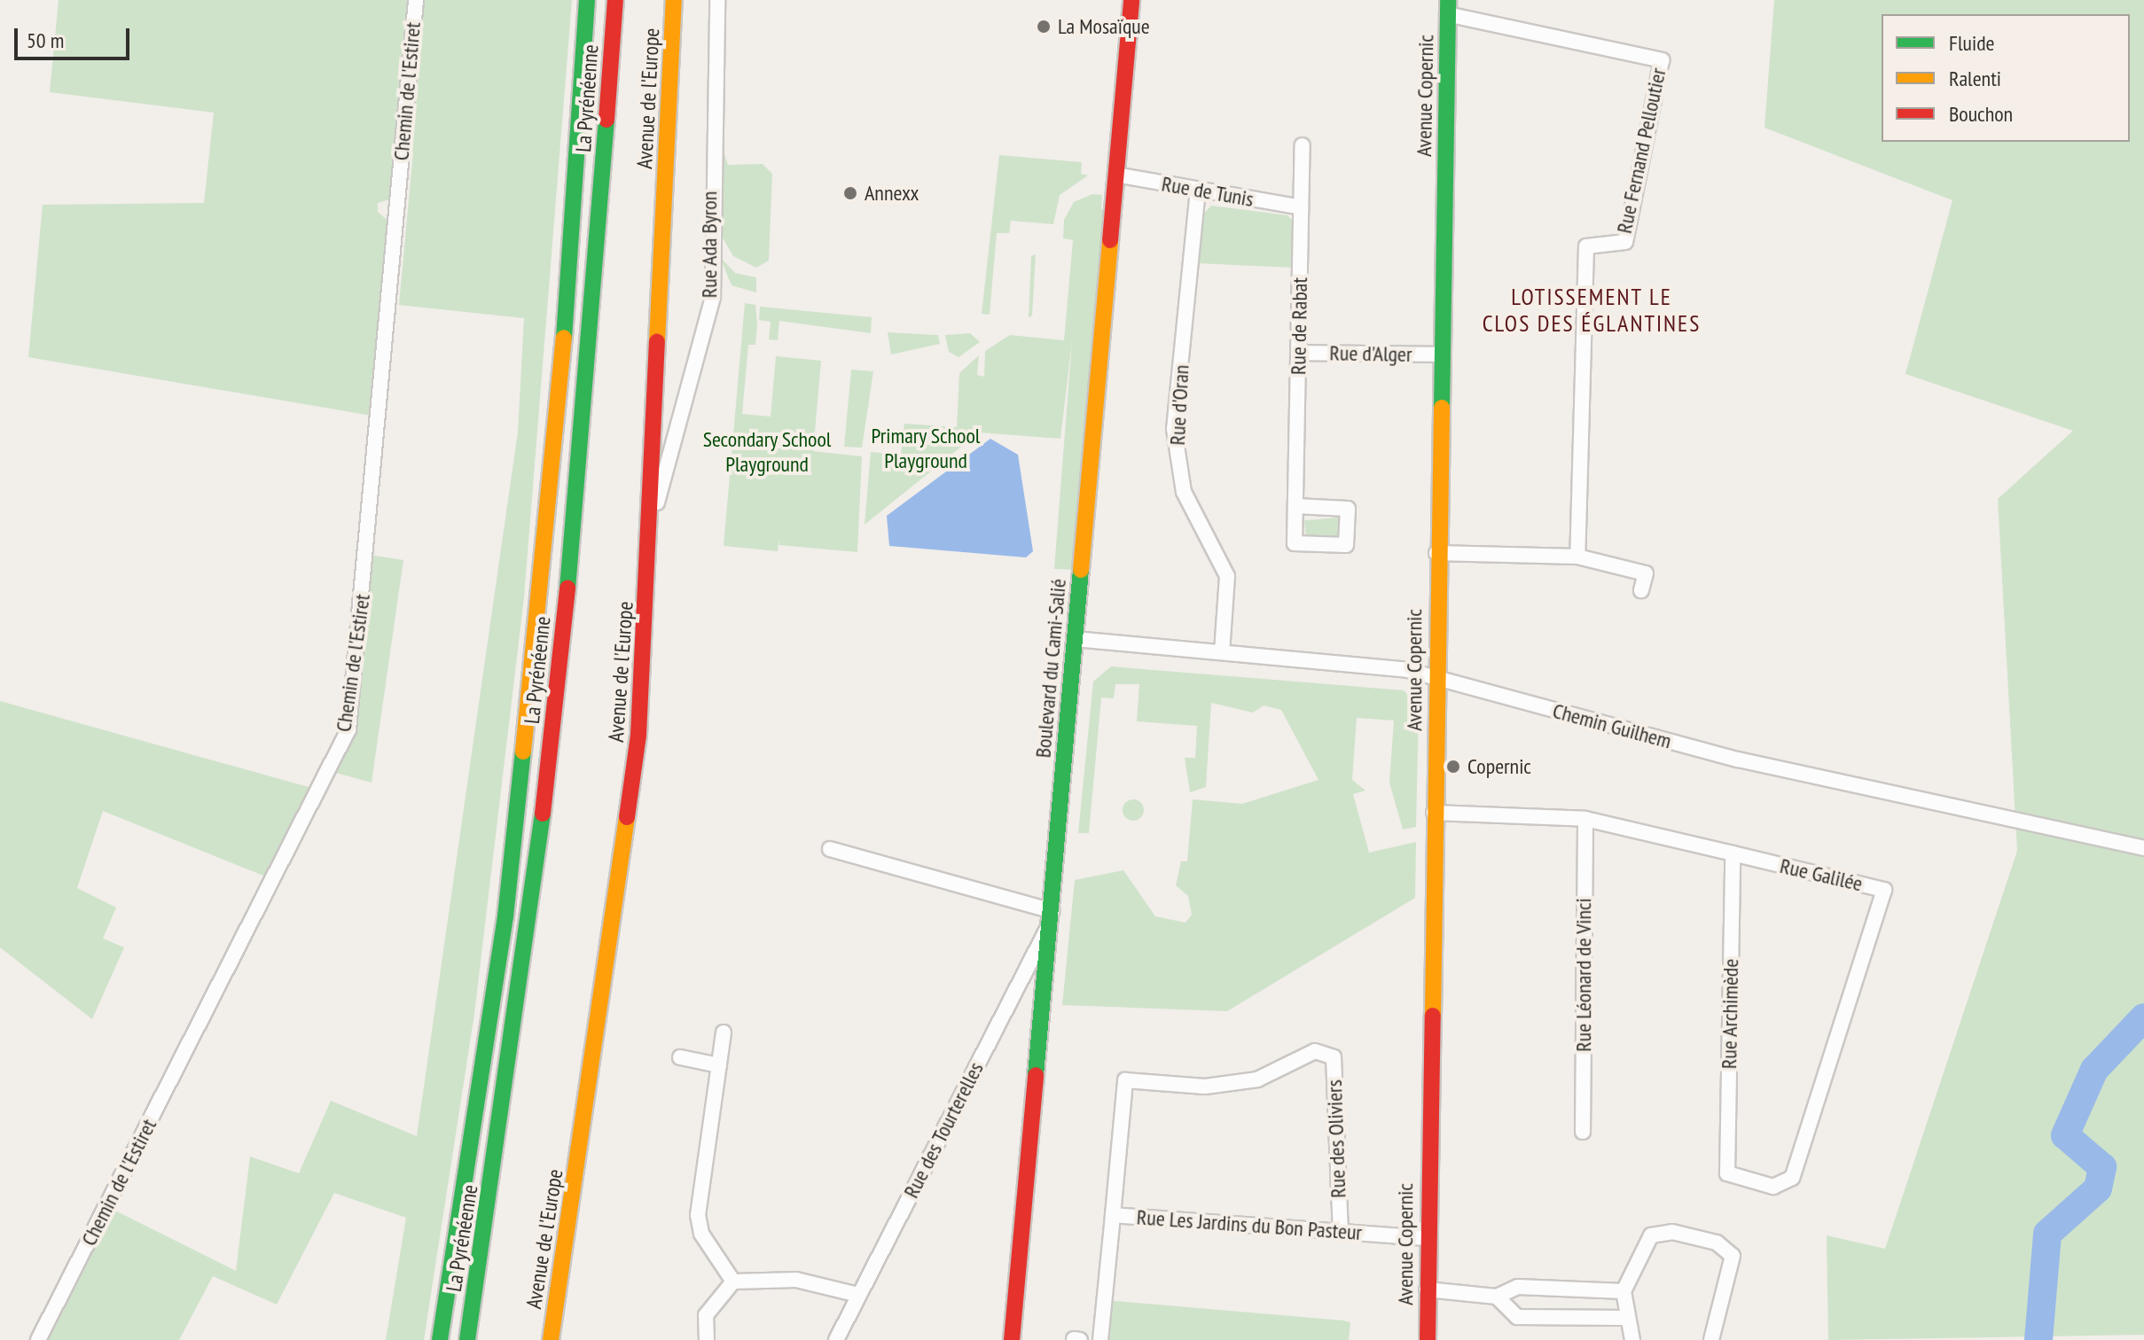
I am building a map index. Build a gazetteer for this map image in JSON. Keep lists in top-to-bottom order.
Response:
{
  "streets": {
    "main road": [
      "Avenue Copernic",
      "La Pyrénéenne",
      "Avenue de l'Europe",
      "Boulevard du Cami-Salié"
    ],
    "street": [
      "Chemin de l'Estiret",
      "Rue Fernand Pelloutier",
      "Rue de Tunis",
      "Rue Ada Byron",
      "Rue de Rabat",
      "Rue d'Alger",
      "Rue d'Oran",
      "Chemin Guilhem",
      "Rue Galilée",
      "Rue Léonard de Vinci",
      "Rue Archimède",
      "Rue des Tourterelles",
      "Rue des Oliviers",
      "Rue Les Jardins du Bon Pasteur"
    ]
  },
  "crossings": [
    ["Avenue Copernic", "Rue Fernand Pelloutier"],
    ["Avenue Copernic", "Rue d'Alger"],
    ["Avenue Copernic", "Chemin Guilhem"],
    ["Avenue Copernic", "Rue Galilée"],
    ["Avenue Copernic", "Rue Les Jardins du Bon Pasteur"],
    ["Avenue de l'Europe", "Rue Ada Byron"],
    ["Rue de Tunis", "Rue de Rabat"],
    ["Rue de Tunis", "Rue d'Oran"],
    ["Rue de Tunis", "Boulevard du Cami-Salié"],
    ["Rue de Rabat", "Rue d'Alger"],
    ["Rue d'Oran", "Chemin Guilhem"],
    ["Boulevard du Cami-Salié", "Chemin Guilhem"],
    ["Boulevard du Cami-Salié", "Rue des Tourterelles"],
    ["Rue Galilée", "Rue Léonard de Vinci"],
    ["Rue Galilée", "Rue Archimède"],
    ["Rue des Oliviers", "Rue Les Jardins du Bon Pasteur"]
  ],
  "districts": ["LOTISSEMENT LE CLOS DES ÉGLANTINES"],
  "parks": ["Primary School Playground", "Secondary School Playground"],
  "places": ["La Mosaïque", "Annexx", "Copernic"],
  "legend": ["Fluide", "Ralenti", "Bouchon"],
  "scale_bar": "50 m"
}
